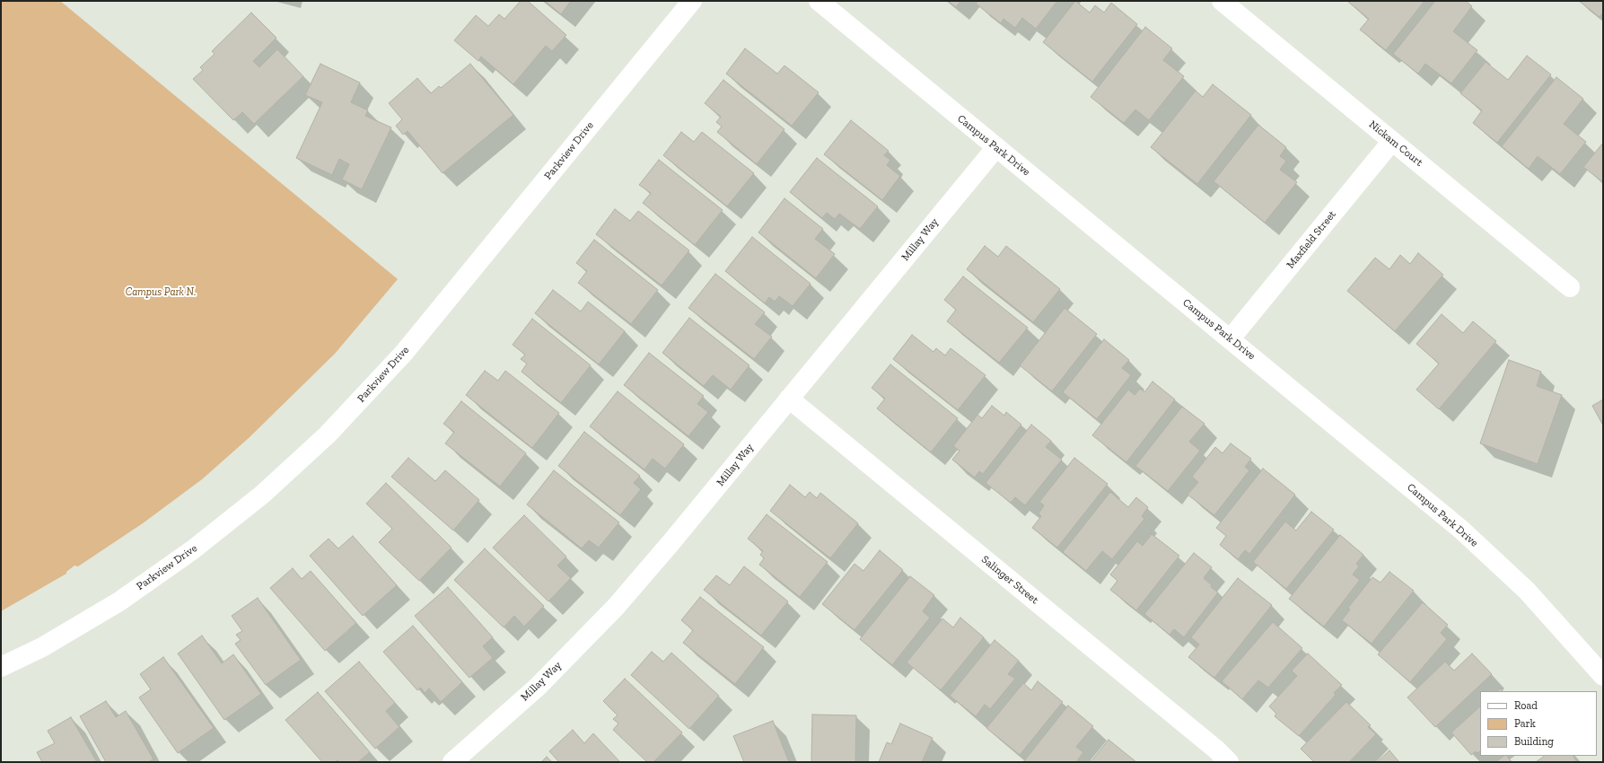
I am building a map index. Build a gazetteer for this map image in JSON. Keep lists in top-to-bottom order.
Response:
{
  "streets": {
    "street": [
      "Nickam Court",
      "Campus Park Drive",
      "Parkview Drive",
      "Millay Way",
      "Maxfield Street",
      "Salinger Street"
    ]
  },
  "crossings": [
    ["Nickam Court", "Maxfield Street"],
    ["Campus Park Drive", "Millay Way"],
    ["Campus Park Drive", "Maxfield Street"],
    ["Millay Way", "Salinger Street"]
  ],
  "parks": ["Campus Park N."],
  "legend": ["Road", "Park", "Building"]
}
